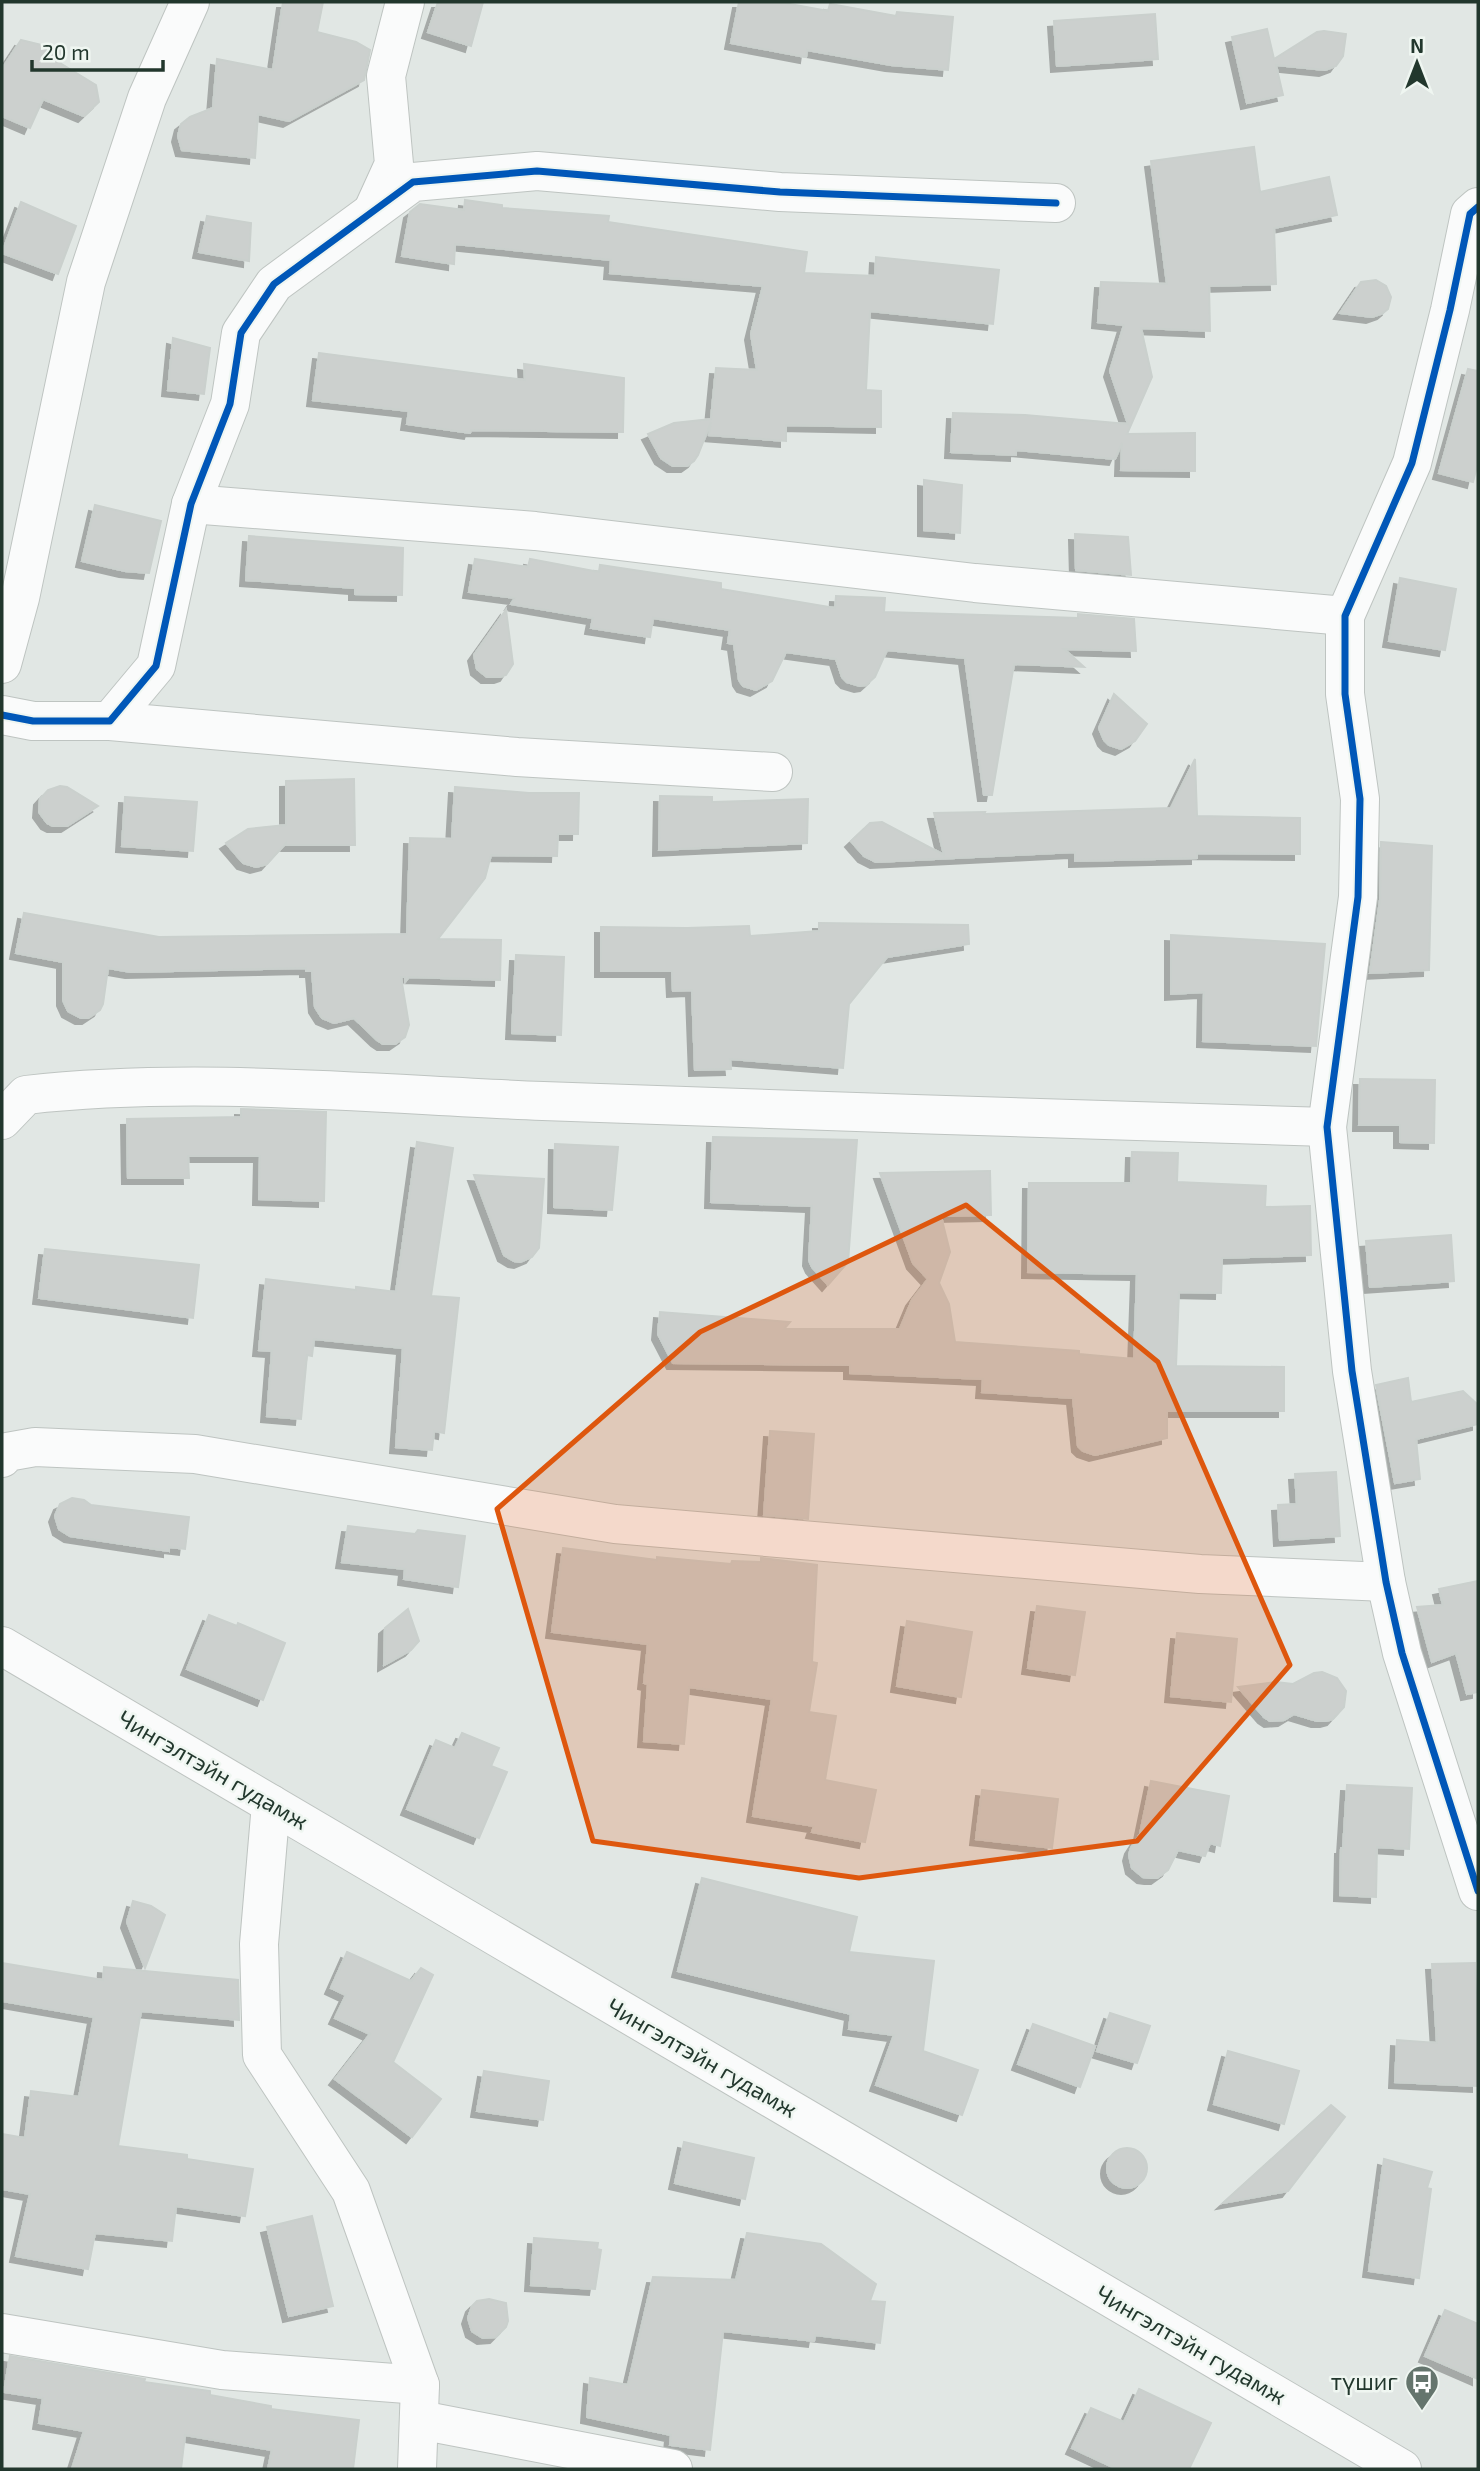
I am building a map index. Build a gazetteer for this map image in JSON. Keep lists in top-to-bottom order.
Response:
{
  "streets": {
    "street": ["Чингэлтэйн гудамж"]
  },
  "places": {
    "bus stop": ["түшиг"]
  },
  "scale_bar": "20 m",
  "north": "top"
}
